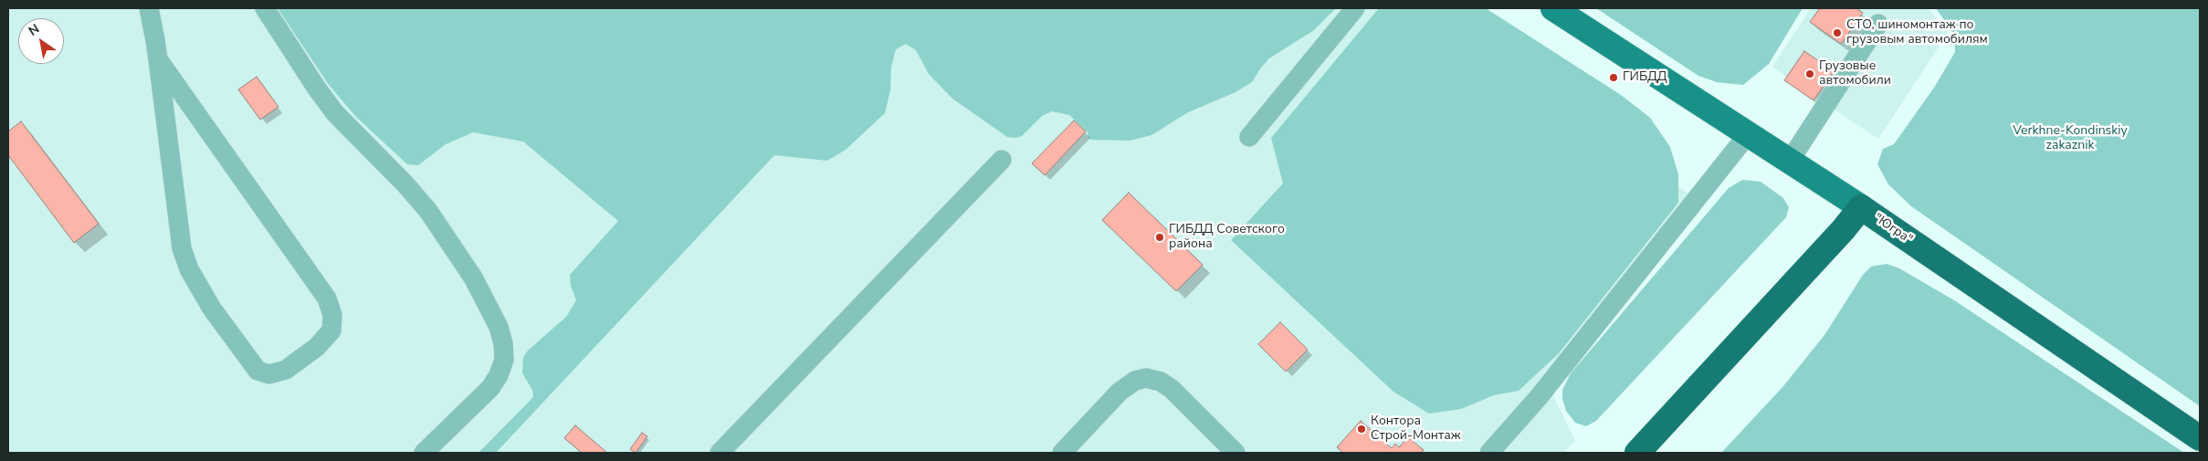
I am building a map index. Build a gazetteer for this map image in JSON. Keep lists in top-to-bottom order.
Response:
{
  "streets": {
    "highway": ["\"Югра\""]
  },
  "parks": ["Verkhne-Kondinskiy zakaznik"],
  "places": [
    "СТО, шиномонтаж по грузовым автомобилям",
    "Грузовые автомобили",
    "ГИБДД",
    "ГИБДД Советского района",
    "Контора Строй-Монтаж"
  ],
  "north": "top left"
}
